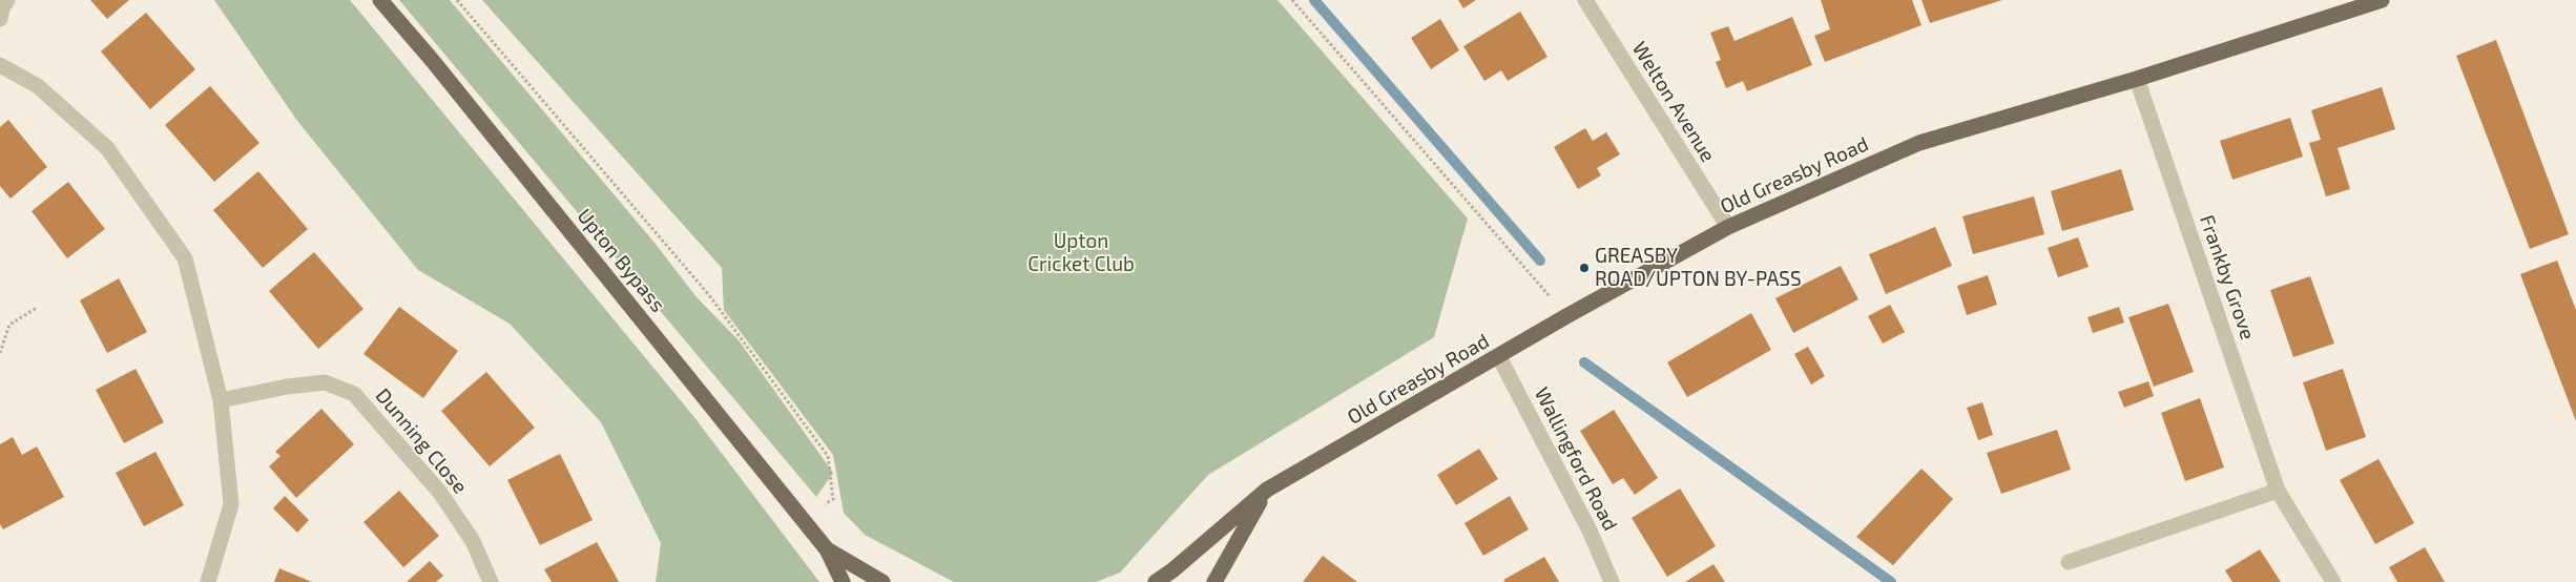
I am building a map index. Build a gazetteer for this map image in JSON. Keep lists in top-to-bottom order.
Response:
{
  "streets": {
    "main road": ["Old Greasby Road", "Upton Bypass"],
    "street": [
      "Welton Avenue",
      "Frankby Grove",
      "Dunning Close",
      "Wallingford Road"
    ]
  },
  "crossings": [
    ["Welton Avenue", "Old Greasby Road"],
    ["Old Greasby Road", "Frankby Grove"],
    ["Old Greasby Road", "Wallingford Road"]
  ],
  "parks": ["Upton Cricket Club"],
  "places": ["GREASBY ROAD/UPTON BY-PASS"]
}
